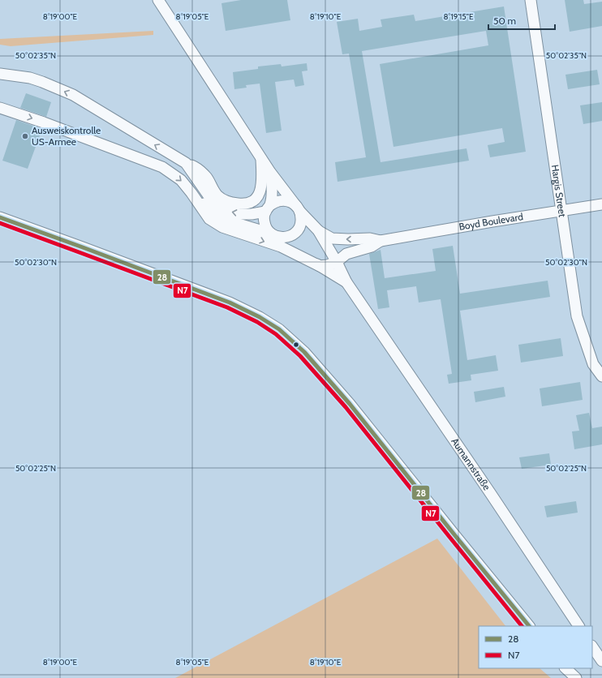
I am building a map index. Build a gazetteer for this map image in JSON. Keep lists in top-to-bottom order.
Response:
{
  "streets": {
    "street": ["Hargis Street", "Boyd Boulevard", "Aumannstraße"]
  },
  "crossings": [
    ["Hargis Street", "Boyd Boulevard"],
    ["Boyd Boulevard", "Aumannstraße"]
  ],
  "places": ["Ausweiskontrolle US-Armee"],
  "lines": ["transit line 28", "transit line N7"],
  "legend": ["28", "N7"],
  "scale_bar": "50 m",
  "coordinates": [
    "8°19'00\"E",
    "8°19'05\"E",
    "8°19'10\"E",
    "8°19'15\"E",
    "50°02'35\"N",
    "50°02'30\"N",
    "50°02'25\"N"
  ]
}
